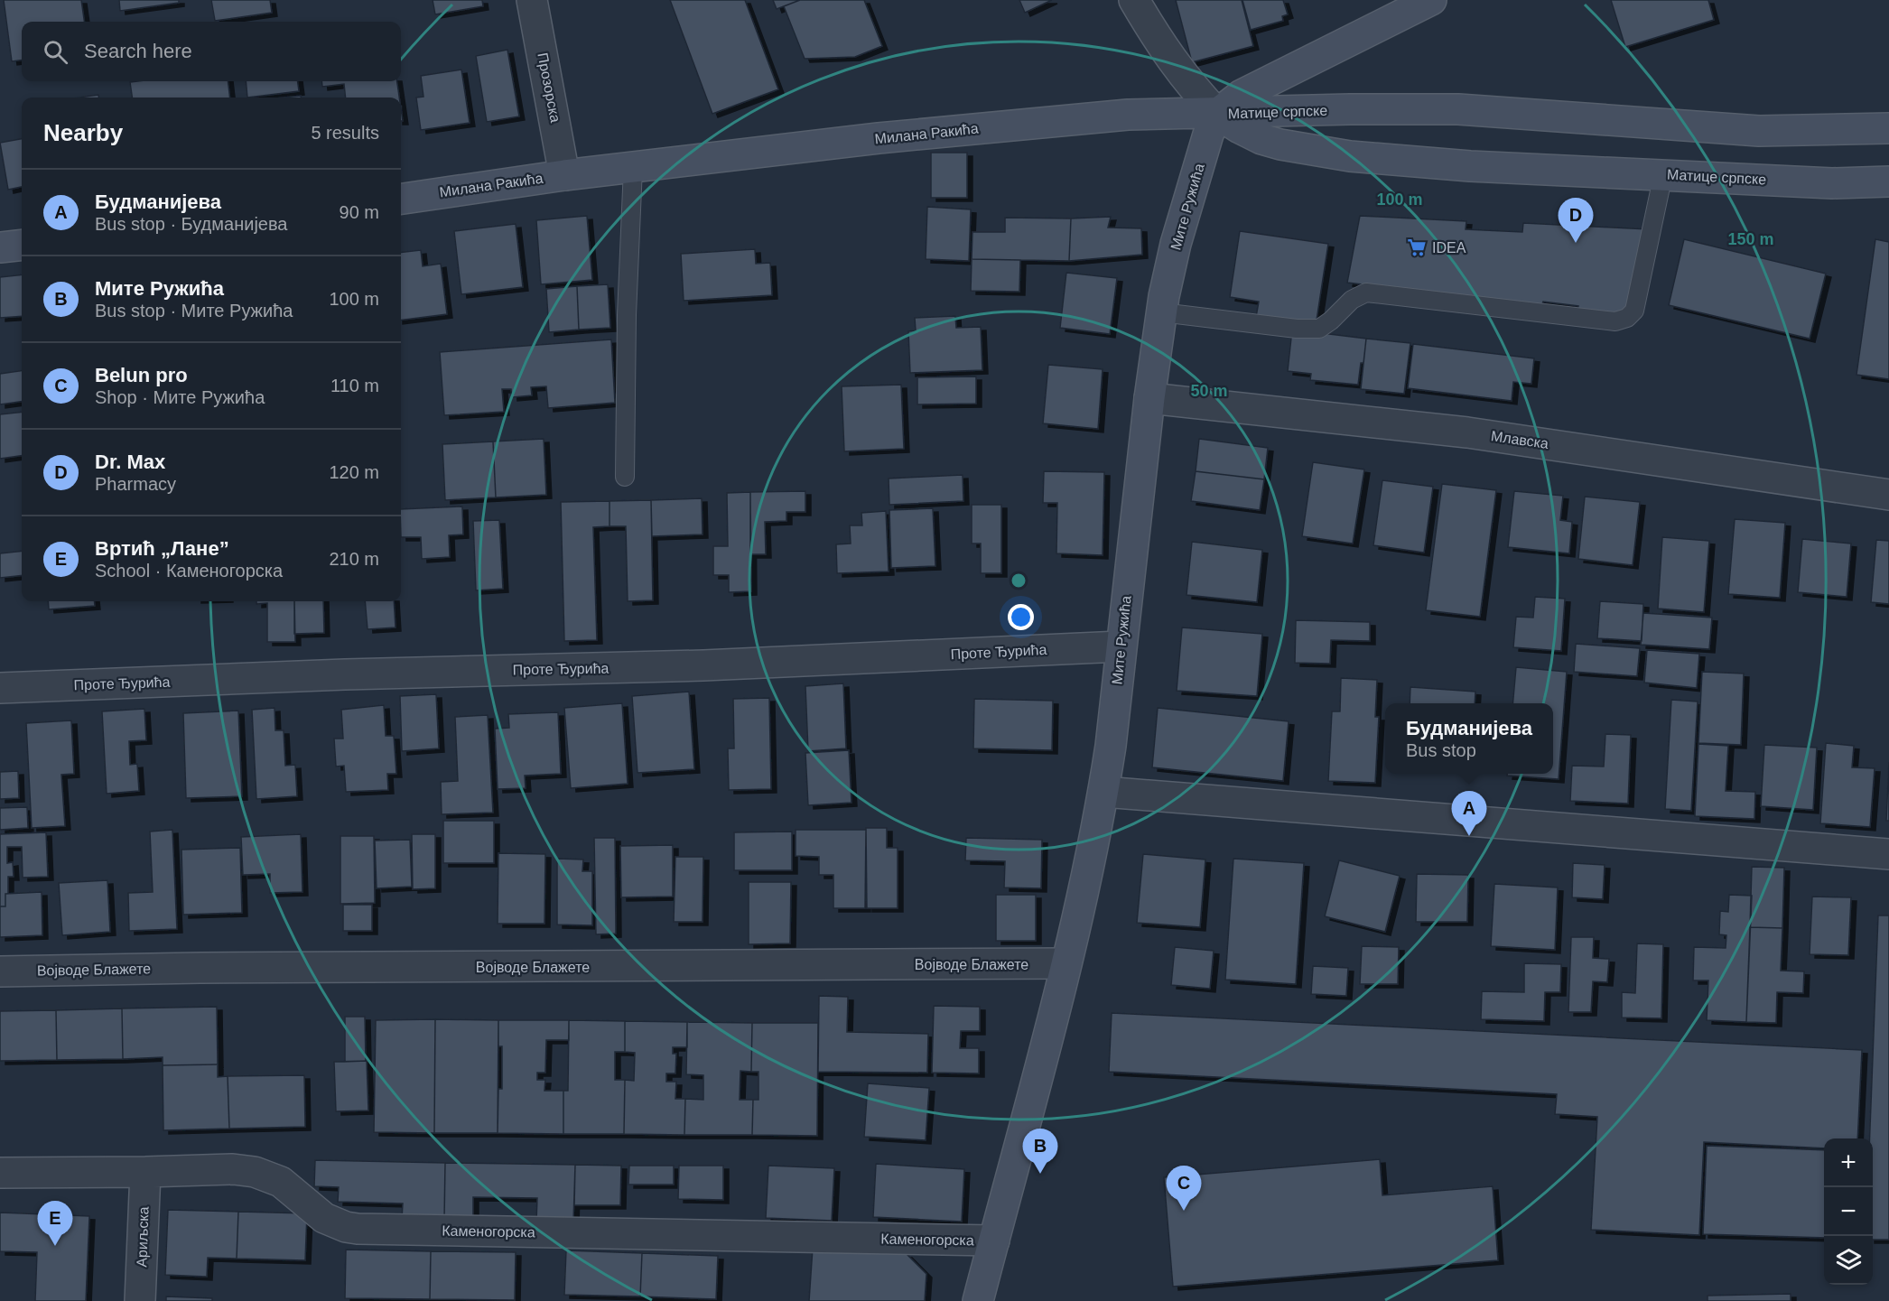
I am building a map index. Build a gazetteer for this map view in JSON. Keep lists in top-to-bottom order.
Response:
{
  "streets": {
    "main road": ["Матице српске", "Милана Ракића", "Мите Ружића"],
    "street": [
      "Прозорска",
      "Млавска",
      "Проте Ђурића",
      "Војводе Блажете",
      "Каменогорска",
      "Ариљска"
    ]
  },
  "crossings": [
    ["Прозорска", "Милана Ракића"],
    ["Матице српске", "Милана Ракића"],
    ["Матице српске", "Мите Ружића"],
    ["Милана Ракића", "Мите Ружића"],
    ["Мите Ружића", "Млавска"],
    ["Мите Ружића", "Проте Ђурића"],
    ["Мите Ружића", "Војводе Блажете"],
    ["Мите Ружића", "Каменогорска"],
    ["Каменогорска", "Ариљска"]
  ],
  "places": {
    "supermarket": ["IDEA"]
  },
  "page": {
    "search": "Search here",
    "heading": ["Nearby", "5 results"],
    "list": [
      {
        "mark": "A",
        "name": "Будманијева",
        "note": "Bus stop · Будманијева",
        "value": "90 m"
      },
      {
        "mark": "B",
        "name": "Мите Ружића",
        "note": "Bus stop · Мите Ружића",
        "value": "100 m"
      },
      {
        "mark": "C",
        "name": "Belun pro",
        "note": "Shop · Мите Ружића",
        "value": "110 m"
      },
      {
        "mark": "D",
        "name": "Dr. Max",
        "note": "Pharmacy",
        "value": "120 m"
      },
      {
        "mark": "E",
        "name": "Вртић „Лане”",
        "note": "School · Каменогорска",
        "value": "210 m"
      }
    ],
    "pins": [
      "D",
      "A",
      "B",
      "C",
      "E"
    ],
    "popup": ["Будманијева", "Bus stop"],
    "map_buttons": ["+", "−"]
  },
  "rings": ["100 m", "150 m", "50 m"]
}
